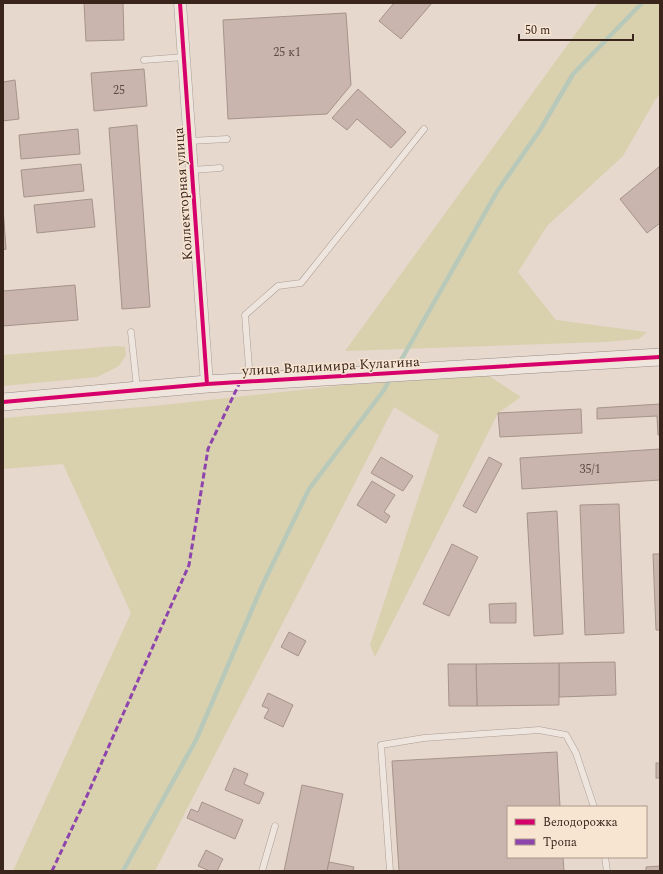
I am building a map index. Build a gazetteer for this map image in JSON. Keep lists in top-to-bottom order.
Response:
{
  "streets": {
    "street": ["Коллекторная улица", "улица Владимира Кулагина"]
  },
  "crossings": [
    ["Коллекторная улица", "улица Владимира Кулагина"]
  ],
  "house_numbers": ["25 к1", "25", "35/1"],
  "legend": ["Велодорожка", "Тропа"],
  "scale_bar": "50 m"
}
